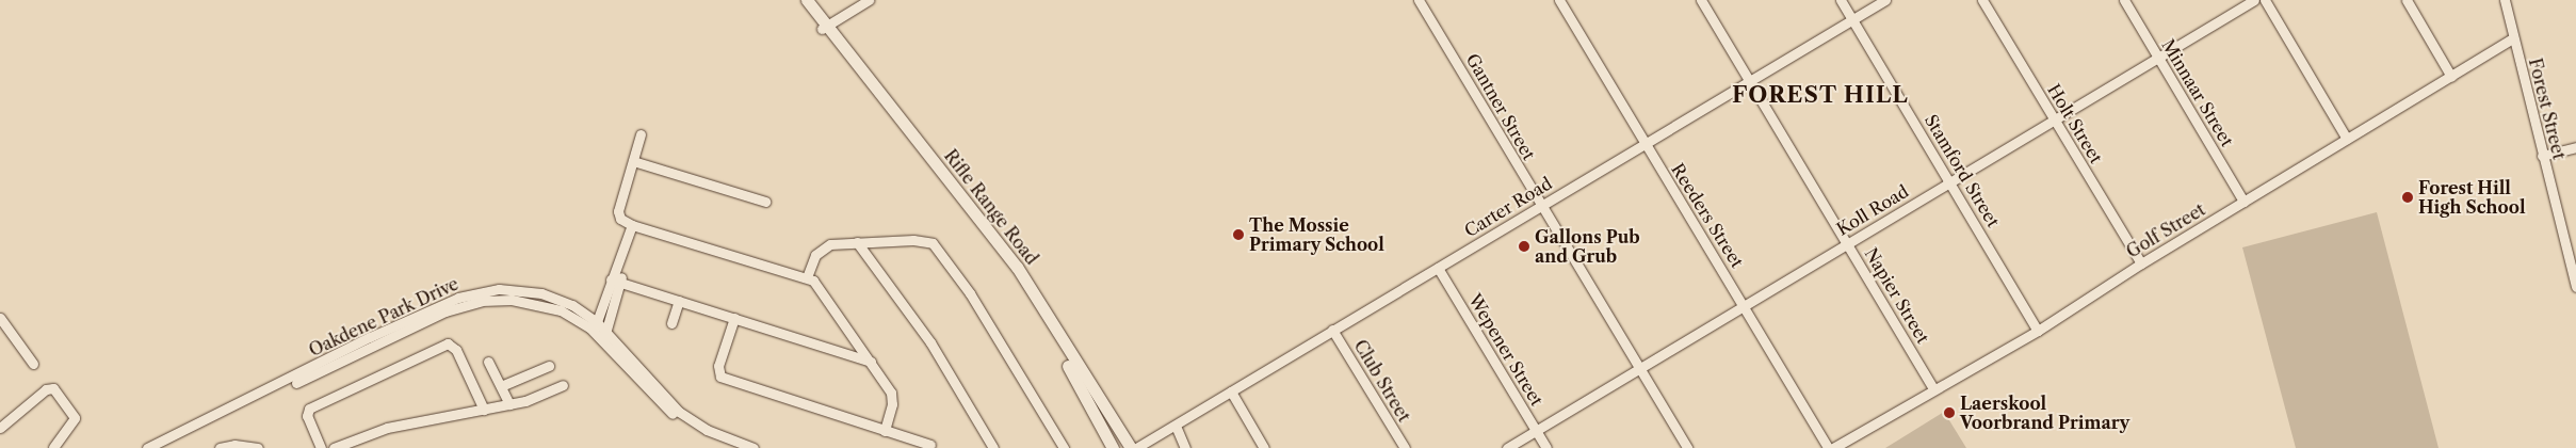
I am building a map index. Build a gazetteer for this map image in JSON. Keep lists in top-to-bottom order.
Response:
{
  "streets": {
    "main road": ["Rifle Range Road"],
    "street": [
      "Minnaar Street",
      "Gantner Street",
      "Forest Street",
      "Holt Street",
      "Stamford Street",
      "Carter Road",
      "Koll Road",
      "Reeders Street",
      "Golf Street",
      "Napier Street",
      "Oakdene Park Drive",
      "Wepener Street",
      "Club Street"
    ]
  },
  "crossings": [
    ["Minnaar Street", "Koll Road"],
    ["Minnaar Street", "Golf Street"],
    ["Gantner Street", "Carter Road"],
    ["Gantner Street", "Koll Road"],
    ["Forest Street", "Golf Street"],
    ["Holt Street", "Koll Road"],
    ["Holt Street", "Golf Street"],
    ["Stamford Street", "Carter Road"],
    ["Stamford Street", "Koll Road"],
    ["Stamford Street", "Golf Street"],
    ["Carter Road", "Reeders Street"],
    ["Carter Road", "Napier Street"],
    ["Carter Road", "Wepener Street"],
    ["Carter Road", "Club Street"],
    ["Koll Road", "Reeders Street"],
    ["Koll Road", "Napier Street"],
    ["Koll Road", "Wepener Street"],
    ["Golf Street", "Napier Street"]
  ],
  "districts": ["FOREST HILL"],
  "places": [
    "Forest Hill High School",
    "The Mossie Primary School",
    "Gallons Pub and Grub",
    "Laerskool Voorbrand Primary"
  ]
}
